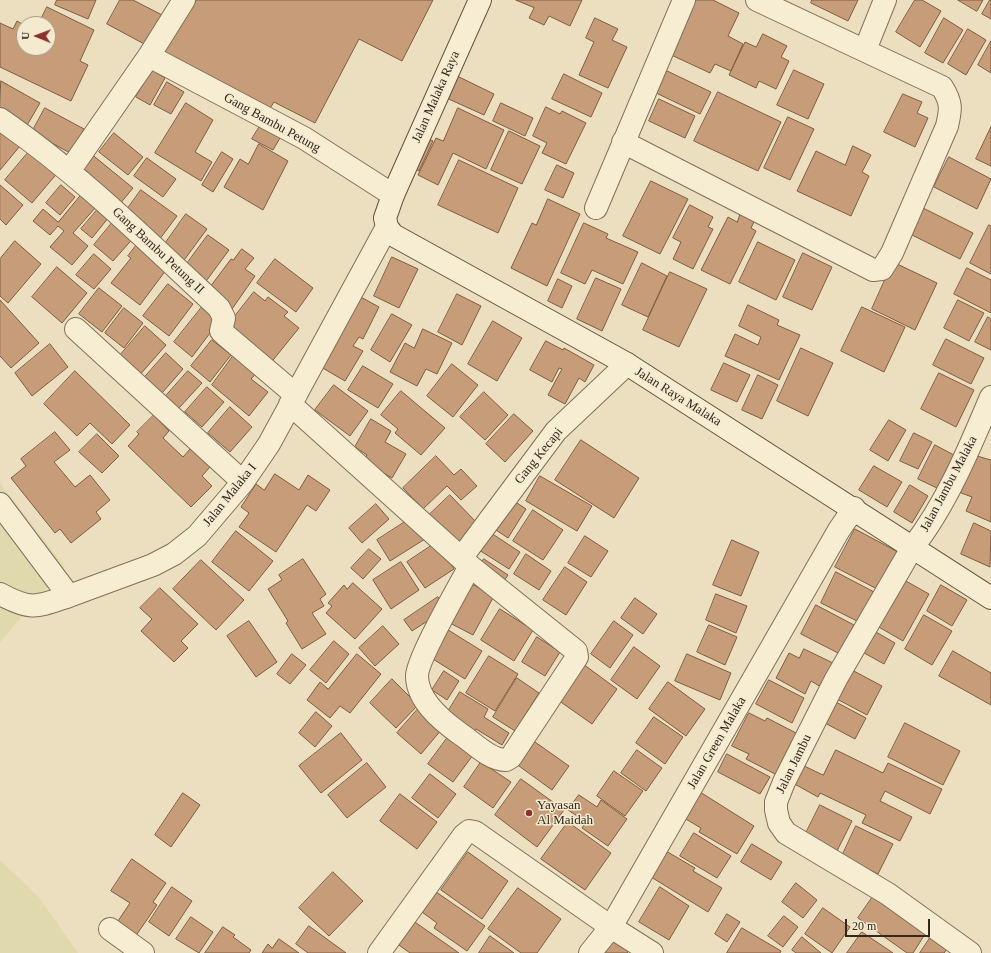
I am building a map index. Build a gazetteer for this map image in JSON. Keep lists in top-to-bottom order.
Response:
{
  "streets": {
    "street": [
      "Jalan Malaka Raya",
      "Gang Bambu Petung",
      "Gang Bambu Petung II",
      "Jalan Raya Malaka",
      "Gang Kecapi",
      "Jalan Jambu Malaka",
      "Jalan Malaka I",
      "Jalan Green Malaka",
      "Jalan Jambu"
    ]
  },
  "crossings": [
    ["Jalan Malaka Raya", "Gang Bambu Petung"],
    ["Gang Bambu Petung II", "Gang Kecapi"],
    ["Gang Bambu Petung II", "Jalan Malaka I"],
    ["Jalan Raya Malaka", "Gang Kecapi"],
    ["Jalan Raya Malaka", "Jalan Jambu Malaka"],
    ["Jalan Raya Malaka", "Jalan Malaka I"],
    ["Jalan Raya Malaka", "Jalan Green Malaka"],
    ["Jalan Raya Malaka", "Jalan Jambu"],
    ["Jalan Jambu Malaka", "Jalan Jambu"]
  ],
  "places": ["Yayasan Al Maidah"],
  "scale_bar": "20 m",
  "north": "left"
}
